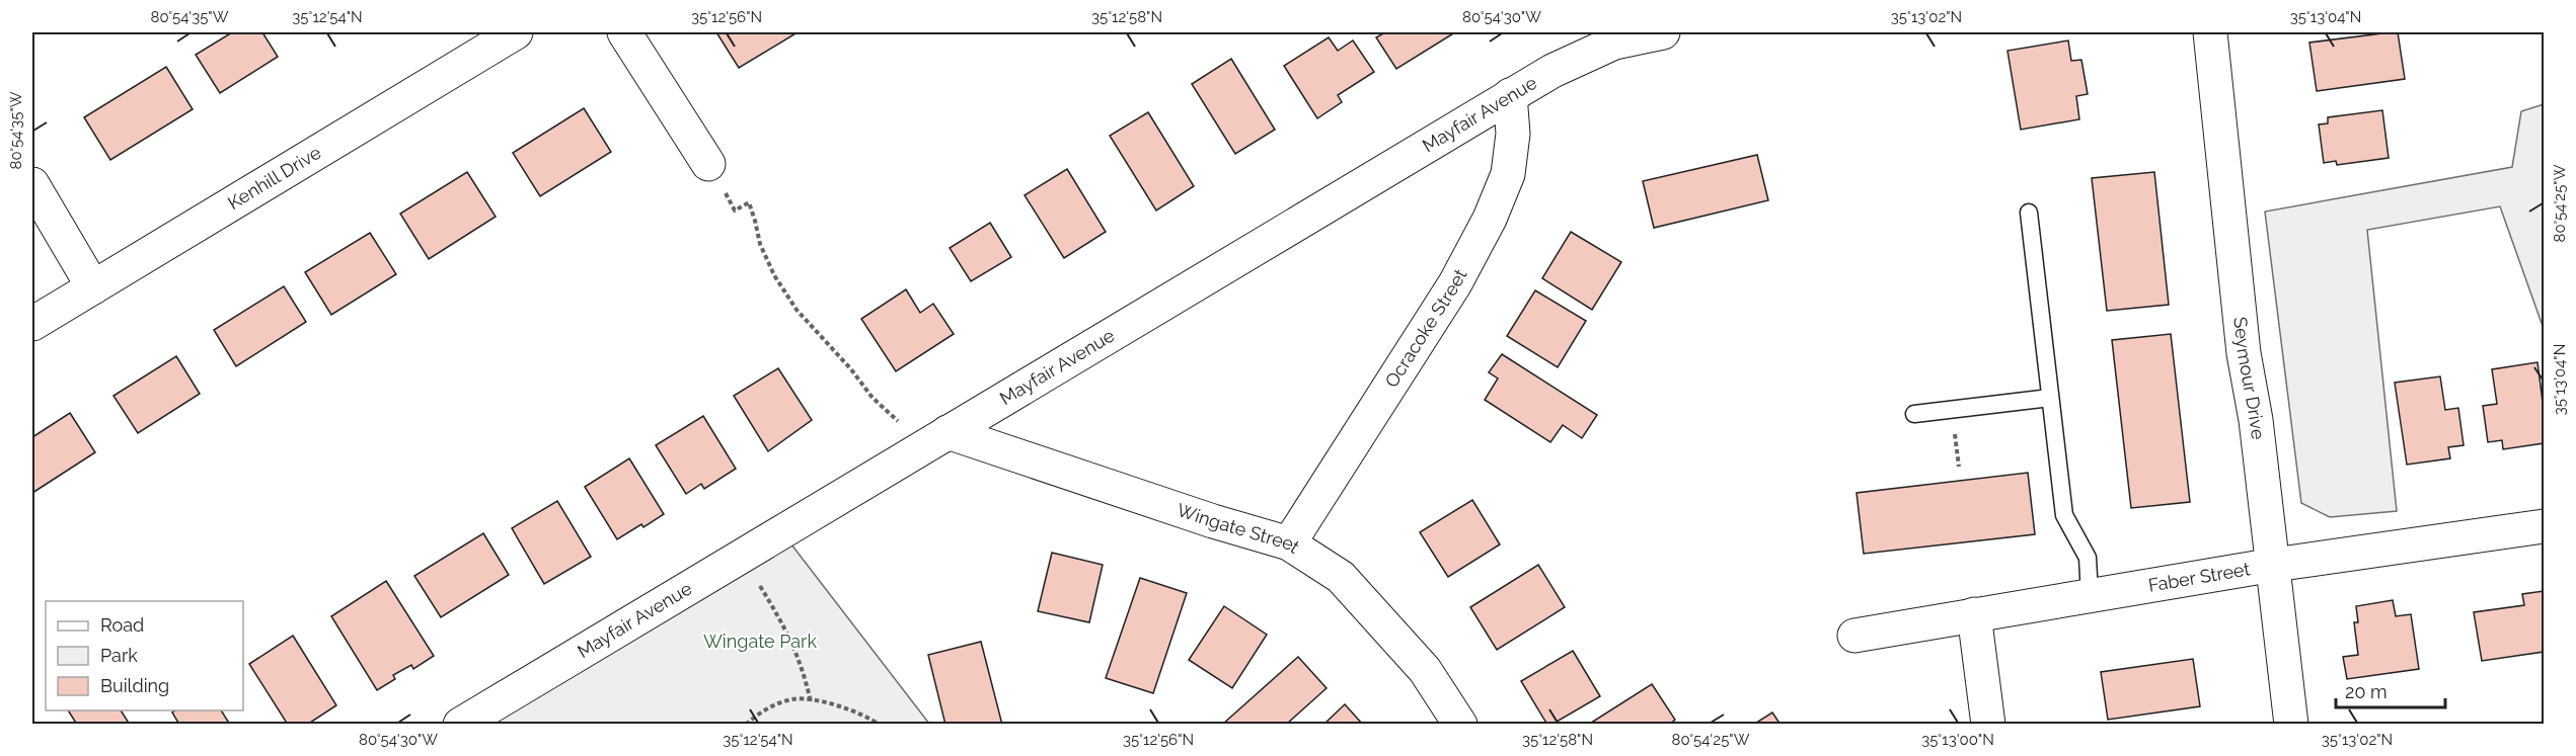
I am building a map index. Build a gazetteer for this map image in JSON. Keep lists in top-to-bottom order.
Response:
{
  "streets": {
    "street": [
      "Mayfair Avenue",
      "Kenhill Drive",
      "Ocracoke Street",
      "Seymour Drive",
      "Wingate Street",
      "Faber Street"
    ]
  },
  "crossings": [
    ["Mayfair Avenue", "Ocracoke Street"],
    ["Mayfair Avenue", "Wingate Street"],
    ["Ocracoke Street", "Wingate Street"],
    ["Seymour Drive", "Faber Street"]
  ],
  "parks": ["Wingate Park"],
  "legend": ["Road", "Park", "Building"],
  "scale_bar": "20 m",
  "coordinates": [
    "80°54'35\"W",
    "35°12'54\"N",
    "35°12'56\"N",
    "35°12'58\"N",
    "80°54'30\"W",
    "35°13'02\"N",
    "35°13'04\"N",
    "80°54'25\"W",
    "35°13'00\"N"
  ]
}
